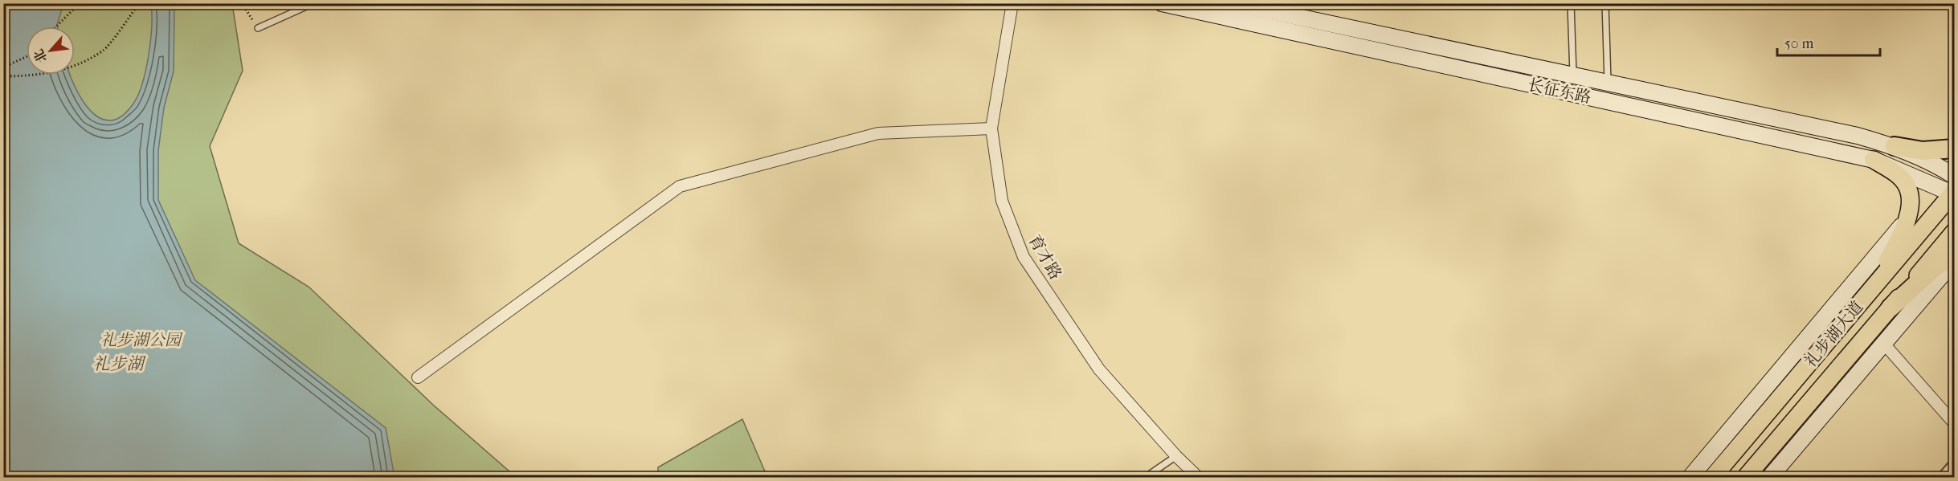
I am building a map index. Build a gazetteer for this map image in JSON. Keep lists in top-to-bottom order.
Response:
{
  "streets": {
    "main road": ["长征东路", "礼步湖大道"],
    "street": ["育才路"]
  },
  "crossings": [
    ["长征东路", "礼步湖大道"]
  ],
  "water": ["礼步湖"],
  "parks": ["礼步湖公园"],
  "scale_bar": "50 m",
  "north": "bottom left"
}
